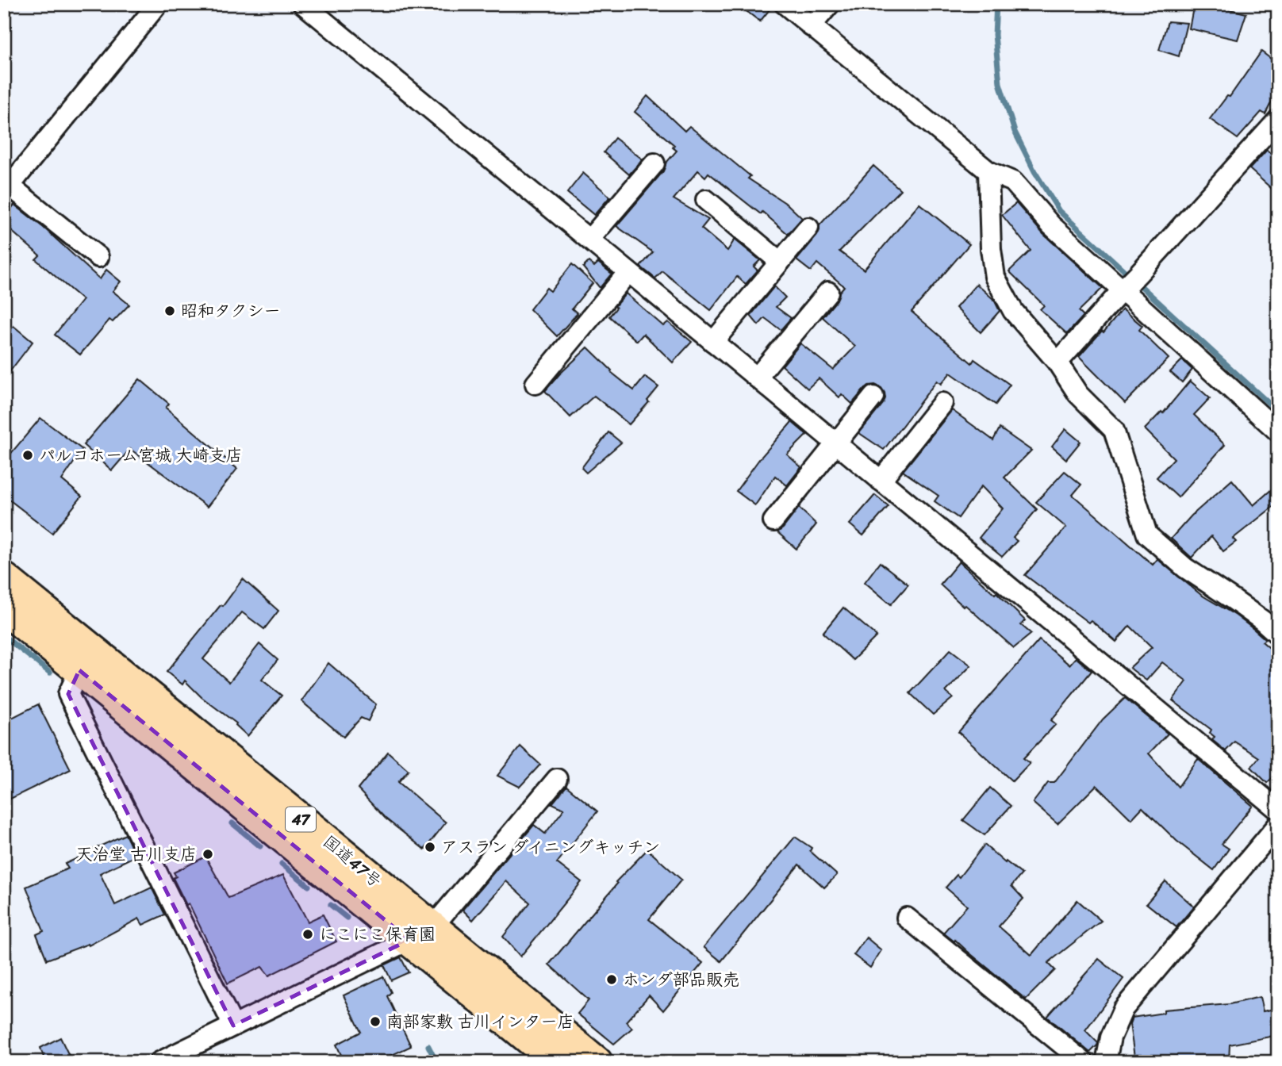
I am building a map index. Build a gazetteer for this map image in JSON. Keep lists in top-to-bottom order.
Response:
{
  "streets": {
    "highway": ["47", "国道47号"]
  },
  "places": [
    "昭和タクシー",
    "パルコホーム宮城 大崎支店",
    "アスラン ダイニングキッチン",
    "天治堂 古川支店",
    "にこにこ保育園",
    "ホンダ部品販売",
    "南部家敷 古川インター店"
  ]
}
